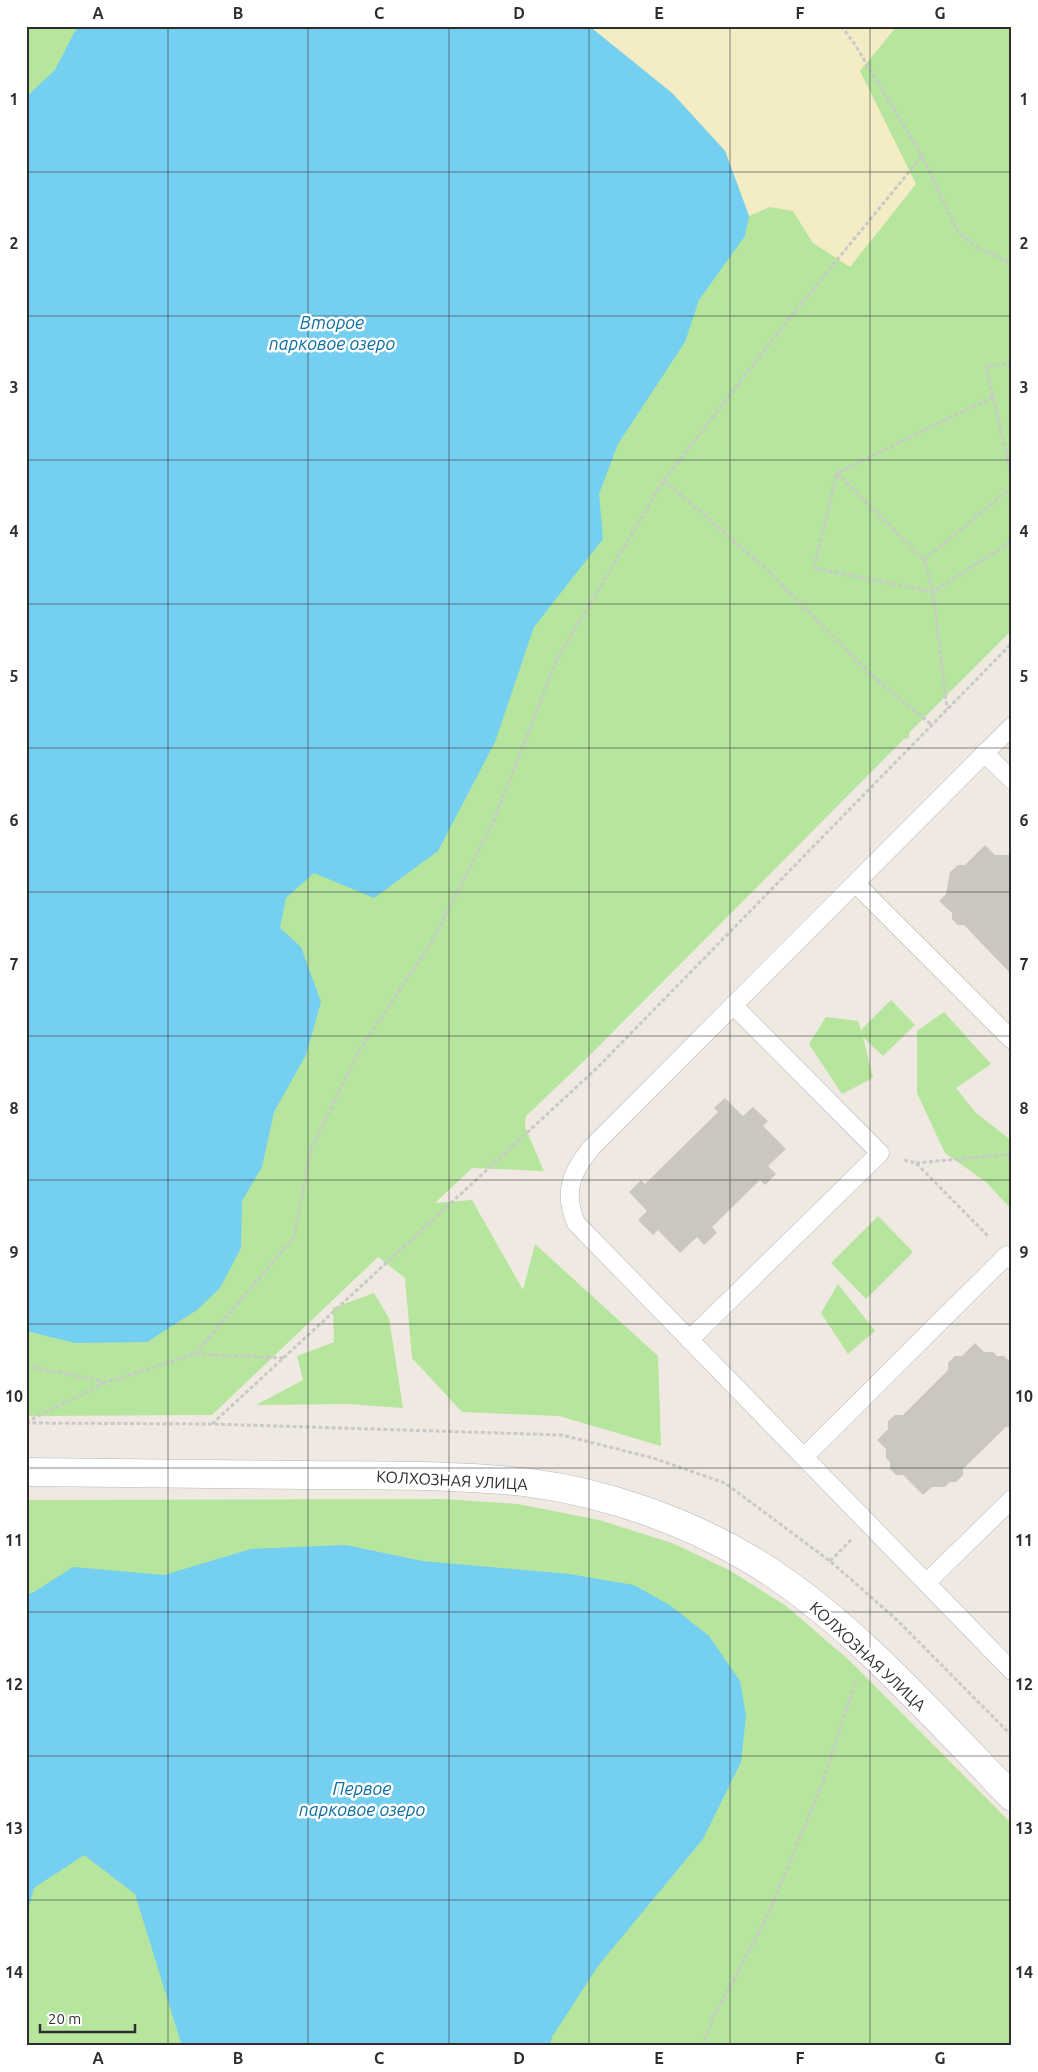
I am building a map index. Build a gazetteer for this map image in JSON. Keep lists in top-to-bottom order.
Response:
{
  "streets": {
    "main road": ["КОЛХОЗНАЯ УЛИЦА"]
  },
  "water": ["Второе парковое озеро", "Первое парковое озеро"],
  "scale_bar": "20 m",
  "grid": {
    "columns": [
      "A",
      "B",
      "C",
      "D",
      "E",
      "F",
      "G"
    ],
    "rows": [
      "1",
      "2",
      "3",
      "4",
      "5",
      "6",
      "7",
      "8",
      "9",
      "10",
      "11",
      "12",
      "13",
      "14"
    ]
  }
}
